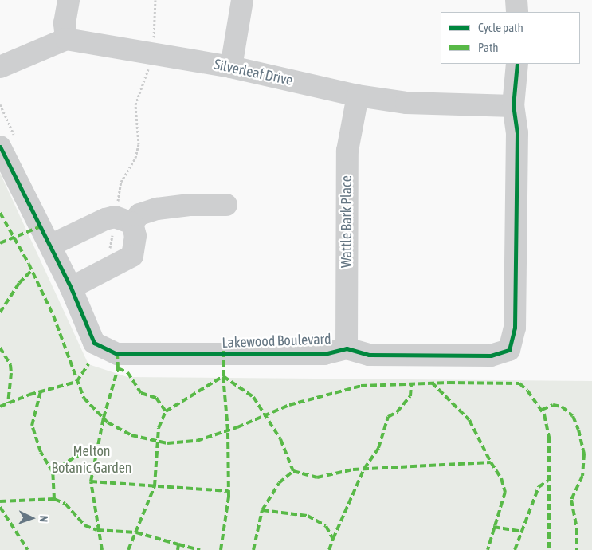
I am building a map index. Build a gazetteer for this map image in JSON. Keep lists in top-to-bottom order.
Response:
{
  "streets": {
    "street": ["Silverleaf Drive", "Wattle Bark Place", "Lakewood Boulevard"]
  },
  "crossings": [
    ["Silverleaf Drive", "Wattle Bark Place"],
    ["Silverleaf Drive", "Lakewood Boulevard"],
    ["Wattle Bark Place", "Lakewood Boulevard"]
  ],
  "parks": ["Melton Botanic Garden"],
  "legend": ["Cycle path", "Path"],
  "north": "right"
}
